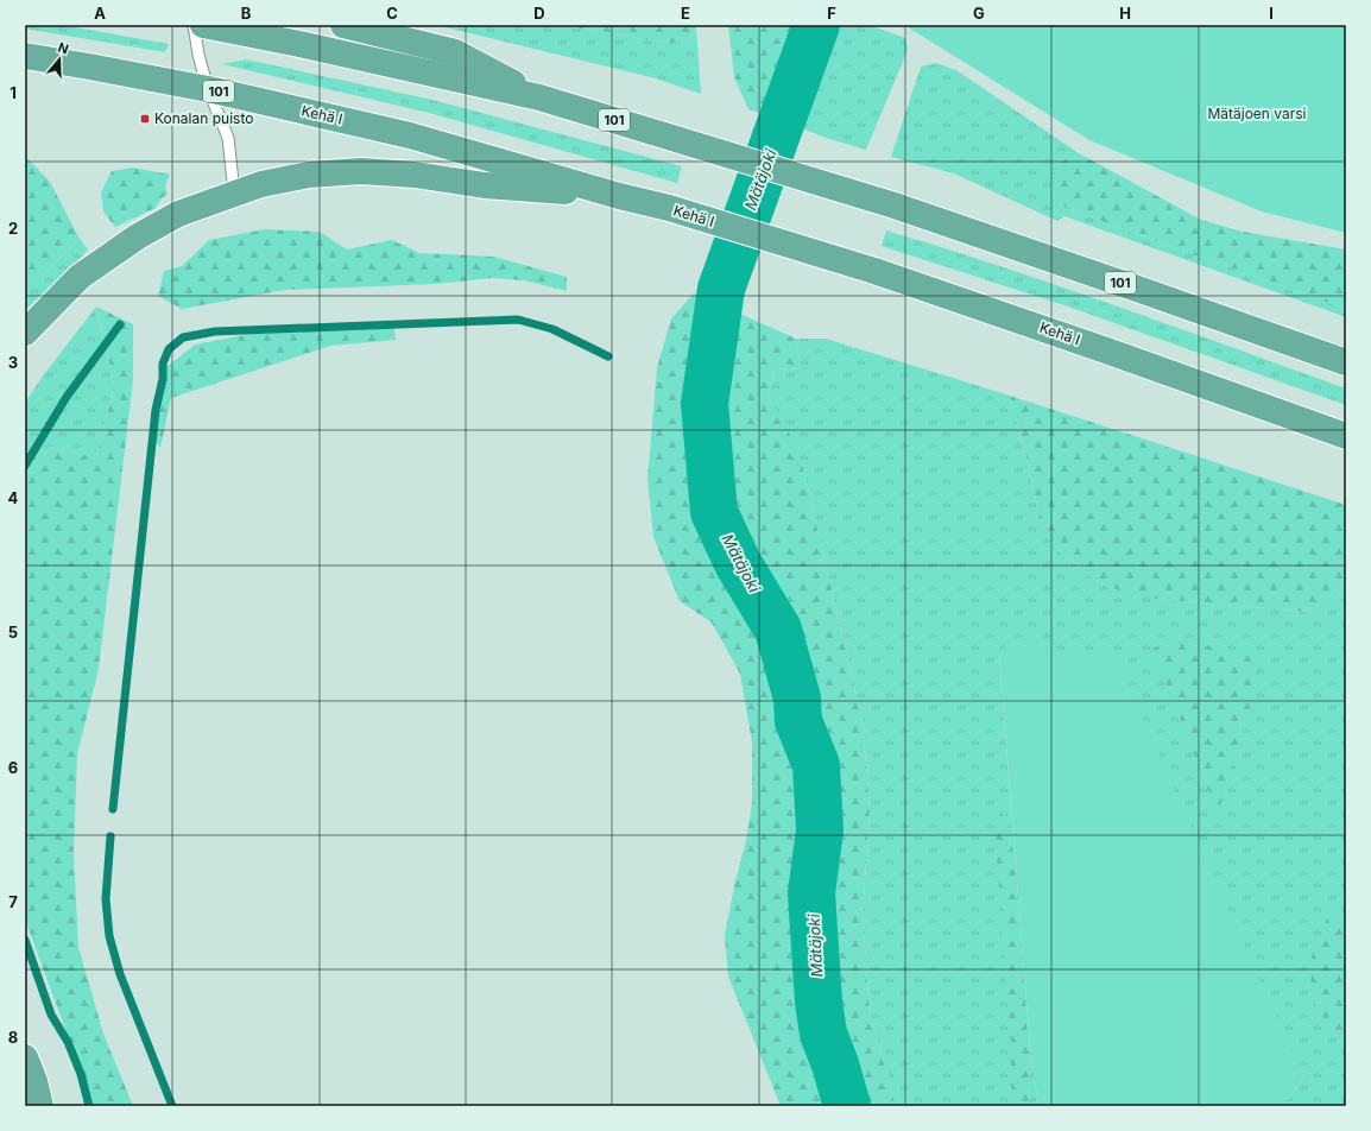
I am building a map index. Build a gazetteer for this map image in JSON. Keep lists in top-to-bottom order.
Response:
{
  "streets": {
    "highway": ["101", "Kehä I"]
  },
  "water": ["Mätäjoki"],
  "parks": ["Mätäjoen varsi"],
  "places": {
    "transit": ["Konalan puisto"]
  },
  "north": "top",
  "grid": {
    "columns": [
      "A",
      "B",
      "C",
      "D",
      "E",
      "F",
      "G",
      "H",
      "I"
    ],
    "rows": [
      "1",
      "2",
      "3",
      "4",
      "5",
      "6",
      "7",
      "8"
    ]
  }
}
